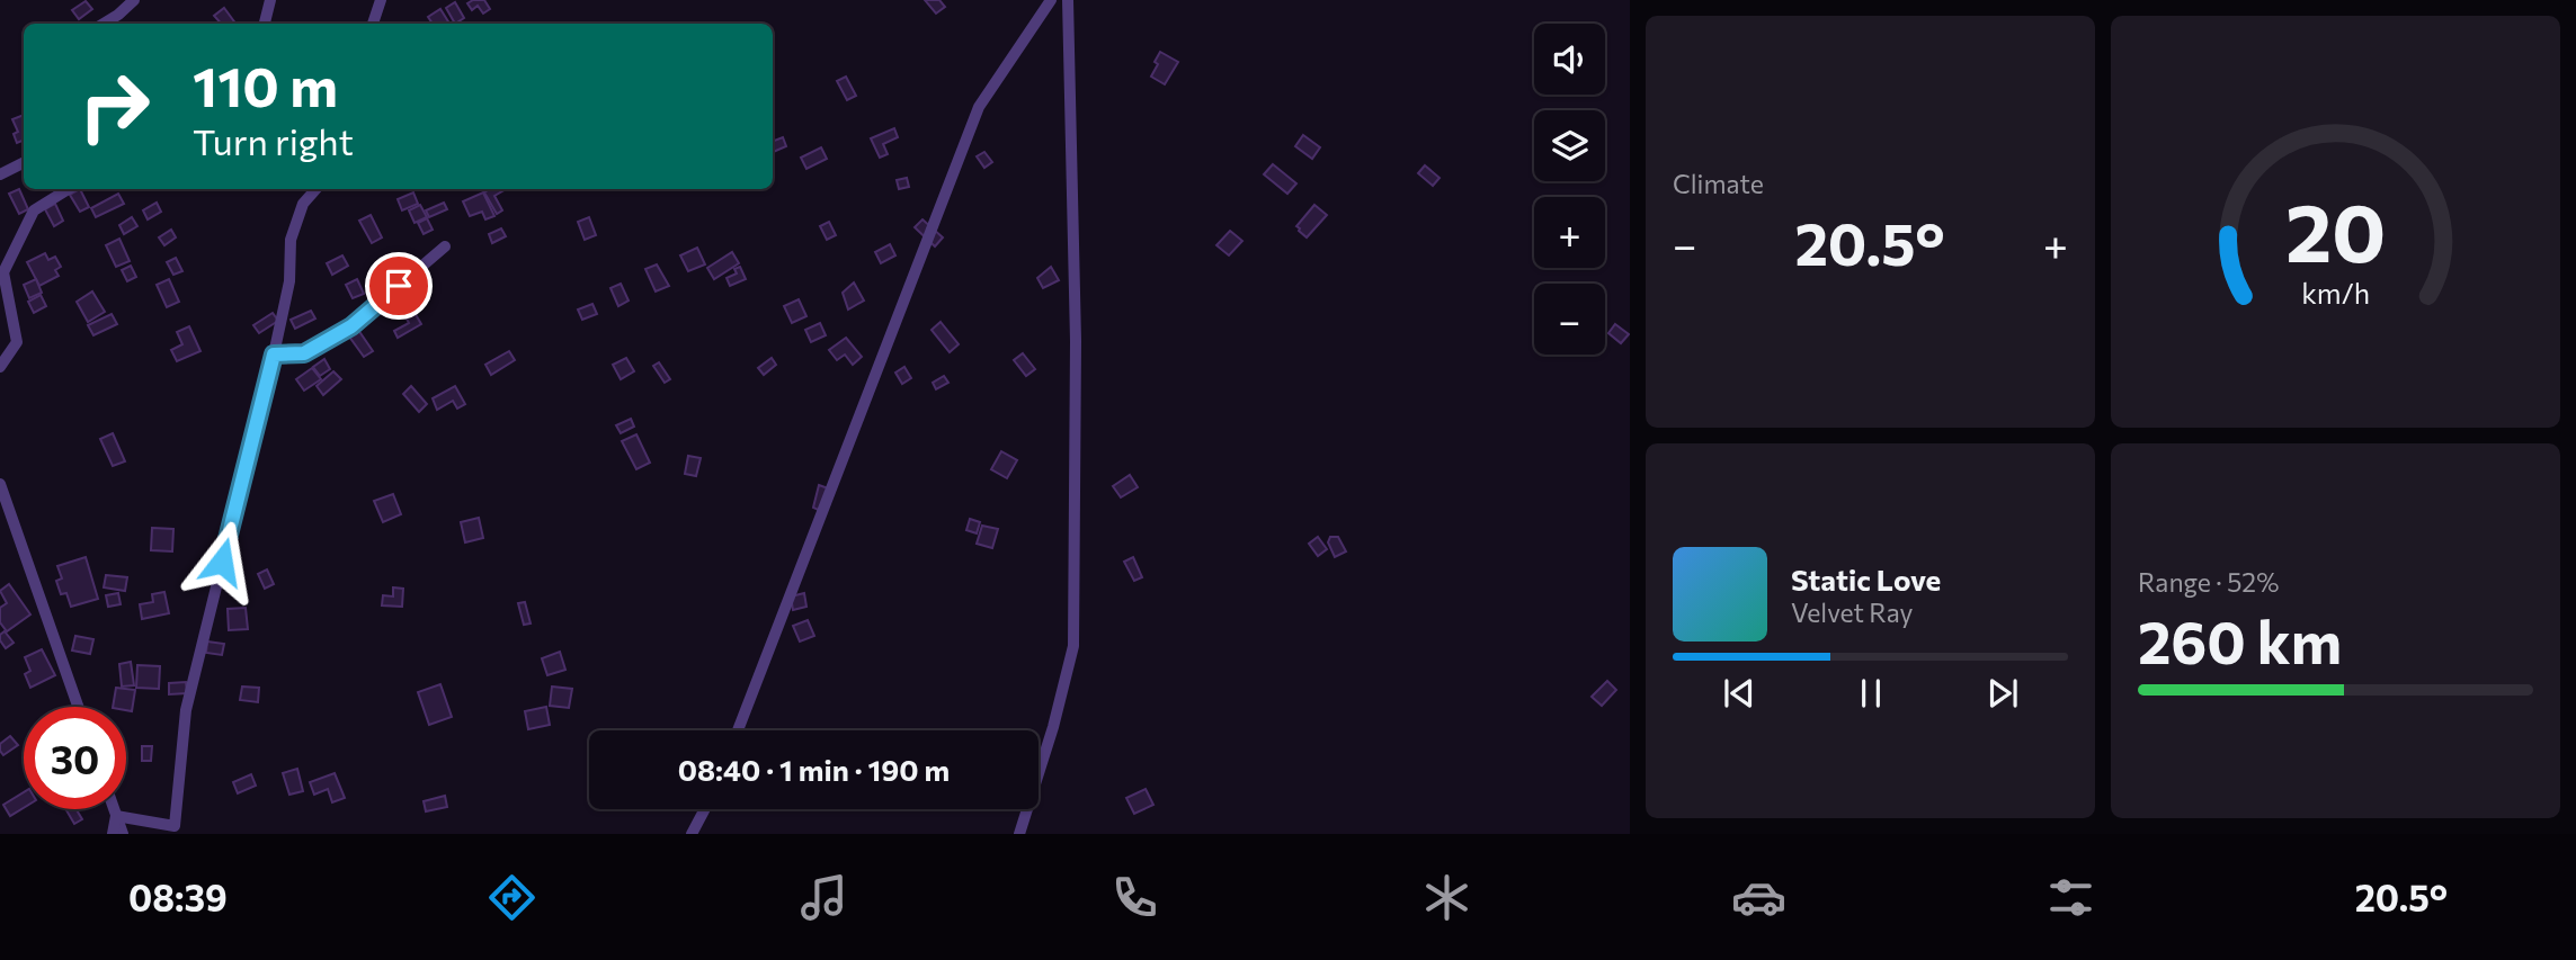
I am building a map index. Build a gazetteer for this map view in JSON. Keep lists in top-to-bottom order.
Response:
{
  "page": {
    "tile": [
      "Climate",
      ["Range · 52%", "260 km"]
    ],
    "map_buttons": ["+", "−"],
    "turn": ["110 m", "Turn right"],
    "heat": ["−", "20.5°", "+"],
    "song": ["Static Love", "Velvet Ray"],
    "limit": "30",
    "trip": "08:40 · 1 min · 190 m",
    "tabs": ["08:39", "20.5°"],
    "gauge": ["20", "km/h"]
  }
}
